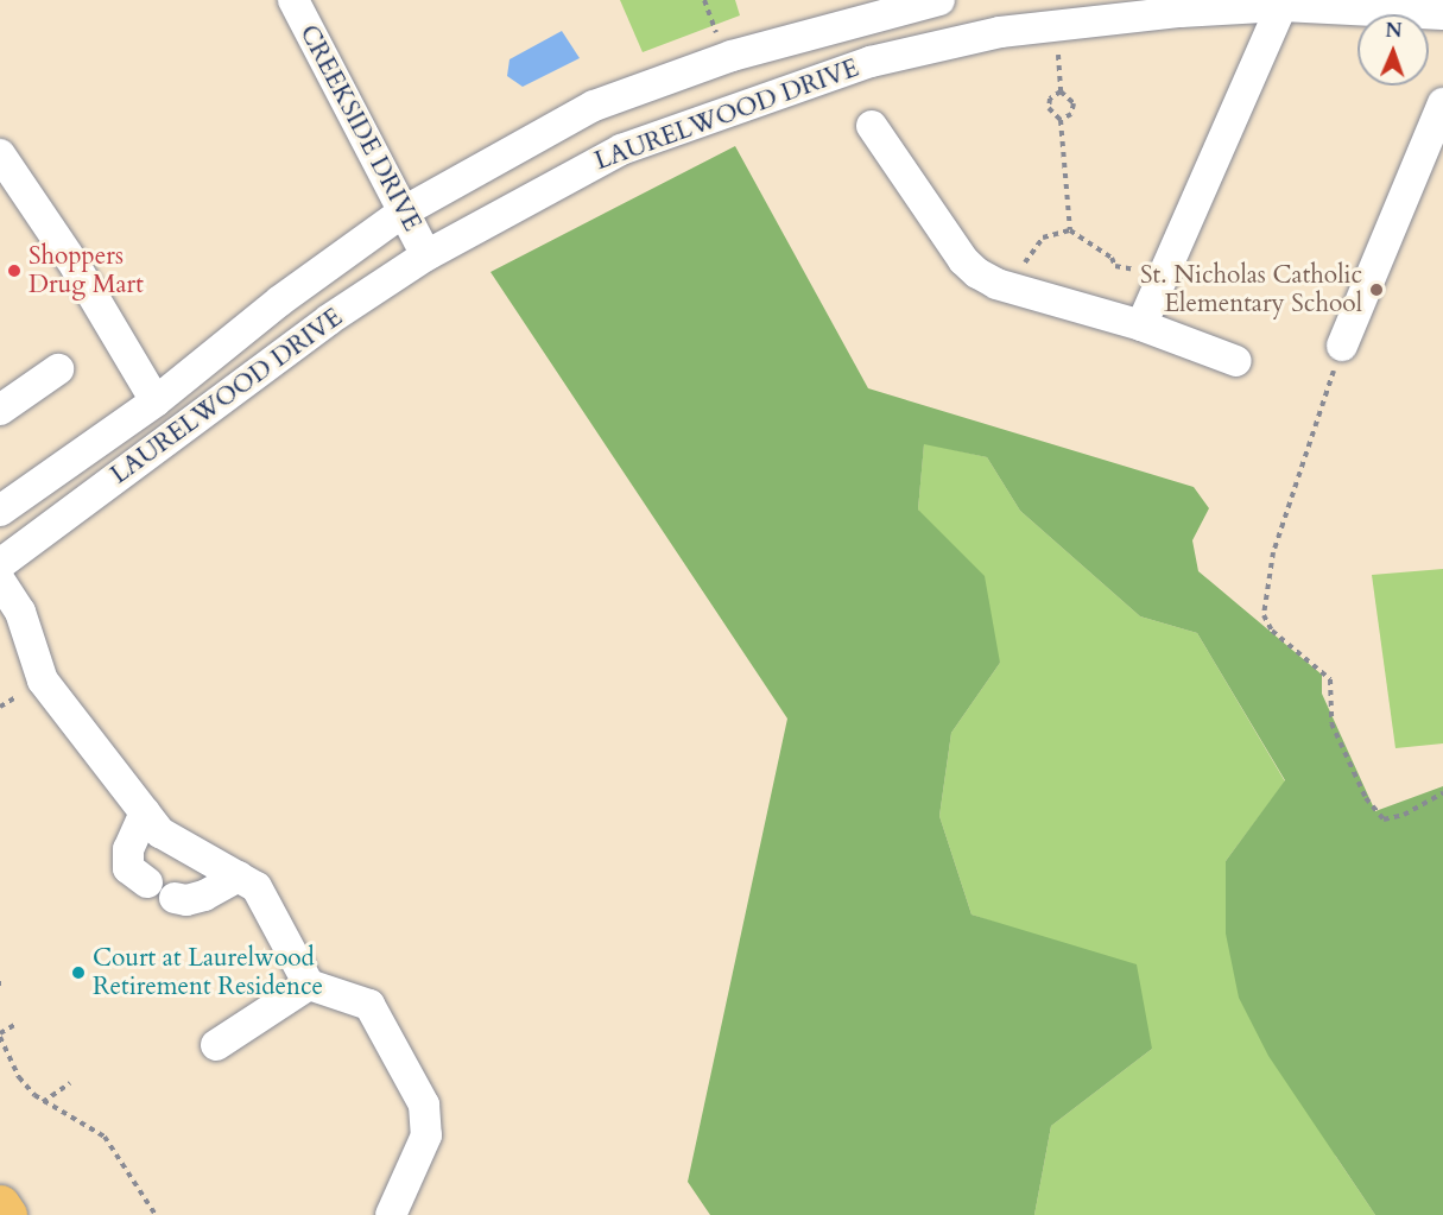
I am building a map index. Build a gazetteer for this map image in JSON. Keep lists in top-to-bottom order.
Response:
{
  "streets": {
    "street": ["LAURELWOOD DRIVE", "CREEKSIDE DRIVE"]
  },
  "crossings": [
    ["LAURELWOOD DRIVE", "CREEKSIDE DRIVE"]
  ],
  "places": ["Shoppers Drug Mart", "St. Nicholas Catholic Elementary School", "Court at Laurelwood Retirement Residence"],
  "north": "top"
}
